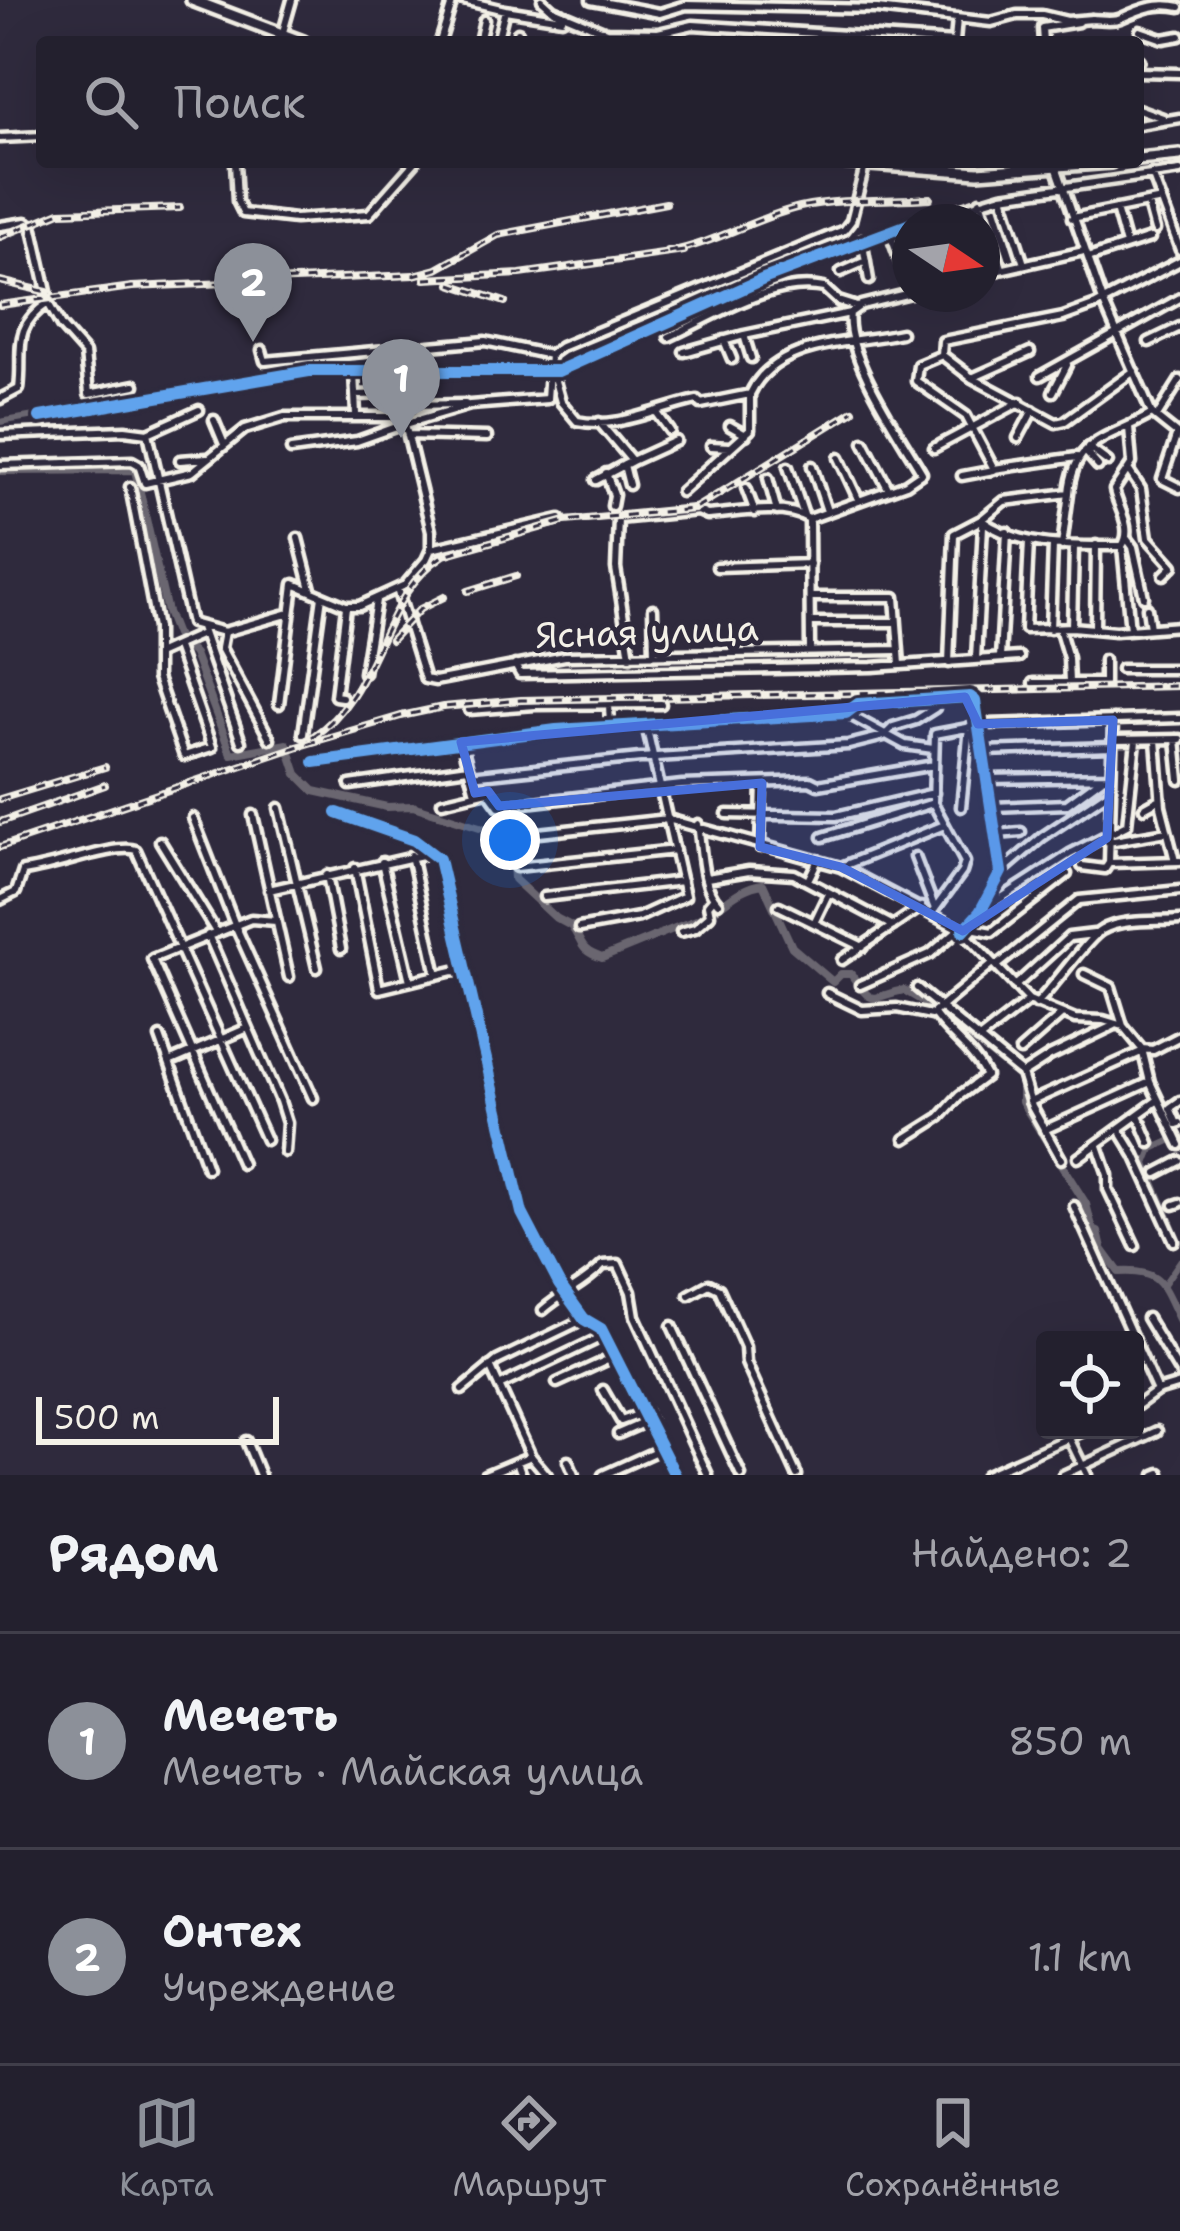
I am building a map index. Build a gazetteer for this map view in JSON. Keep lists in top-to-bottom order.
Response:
{
  "streets": {
    "street": ["Ясная улица"]
  },
  "scale_bar": "500 m",
  "north": "right",
  "page": {
    "search": "Поиск",
    "pins": ["2", "1"],
    "scale": "500 m",
    "heading": ["Рядом", "Найдено: 2"],
    "list": [
      {
        "mark": "1",
        "name": "Мечеть",
        "note": "Мечеть · Майская улица",
        "value": "850 m"
      },
      {
        "mark": "2",
        "name": "Онтех",
        "note": "Учреждение",
        "value": "1.1 km"
      }
    ],
    "nav": ["Карта", "Маршрут", "Сохранённые"]
  }
}
